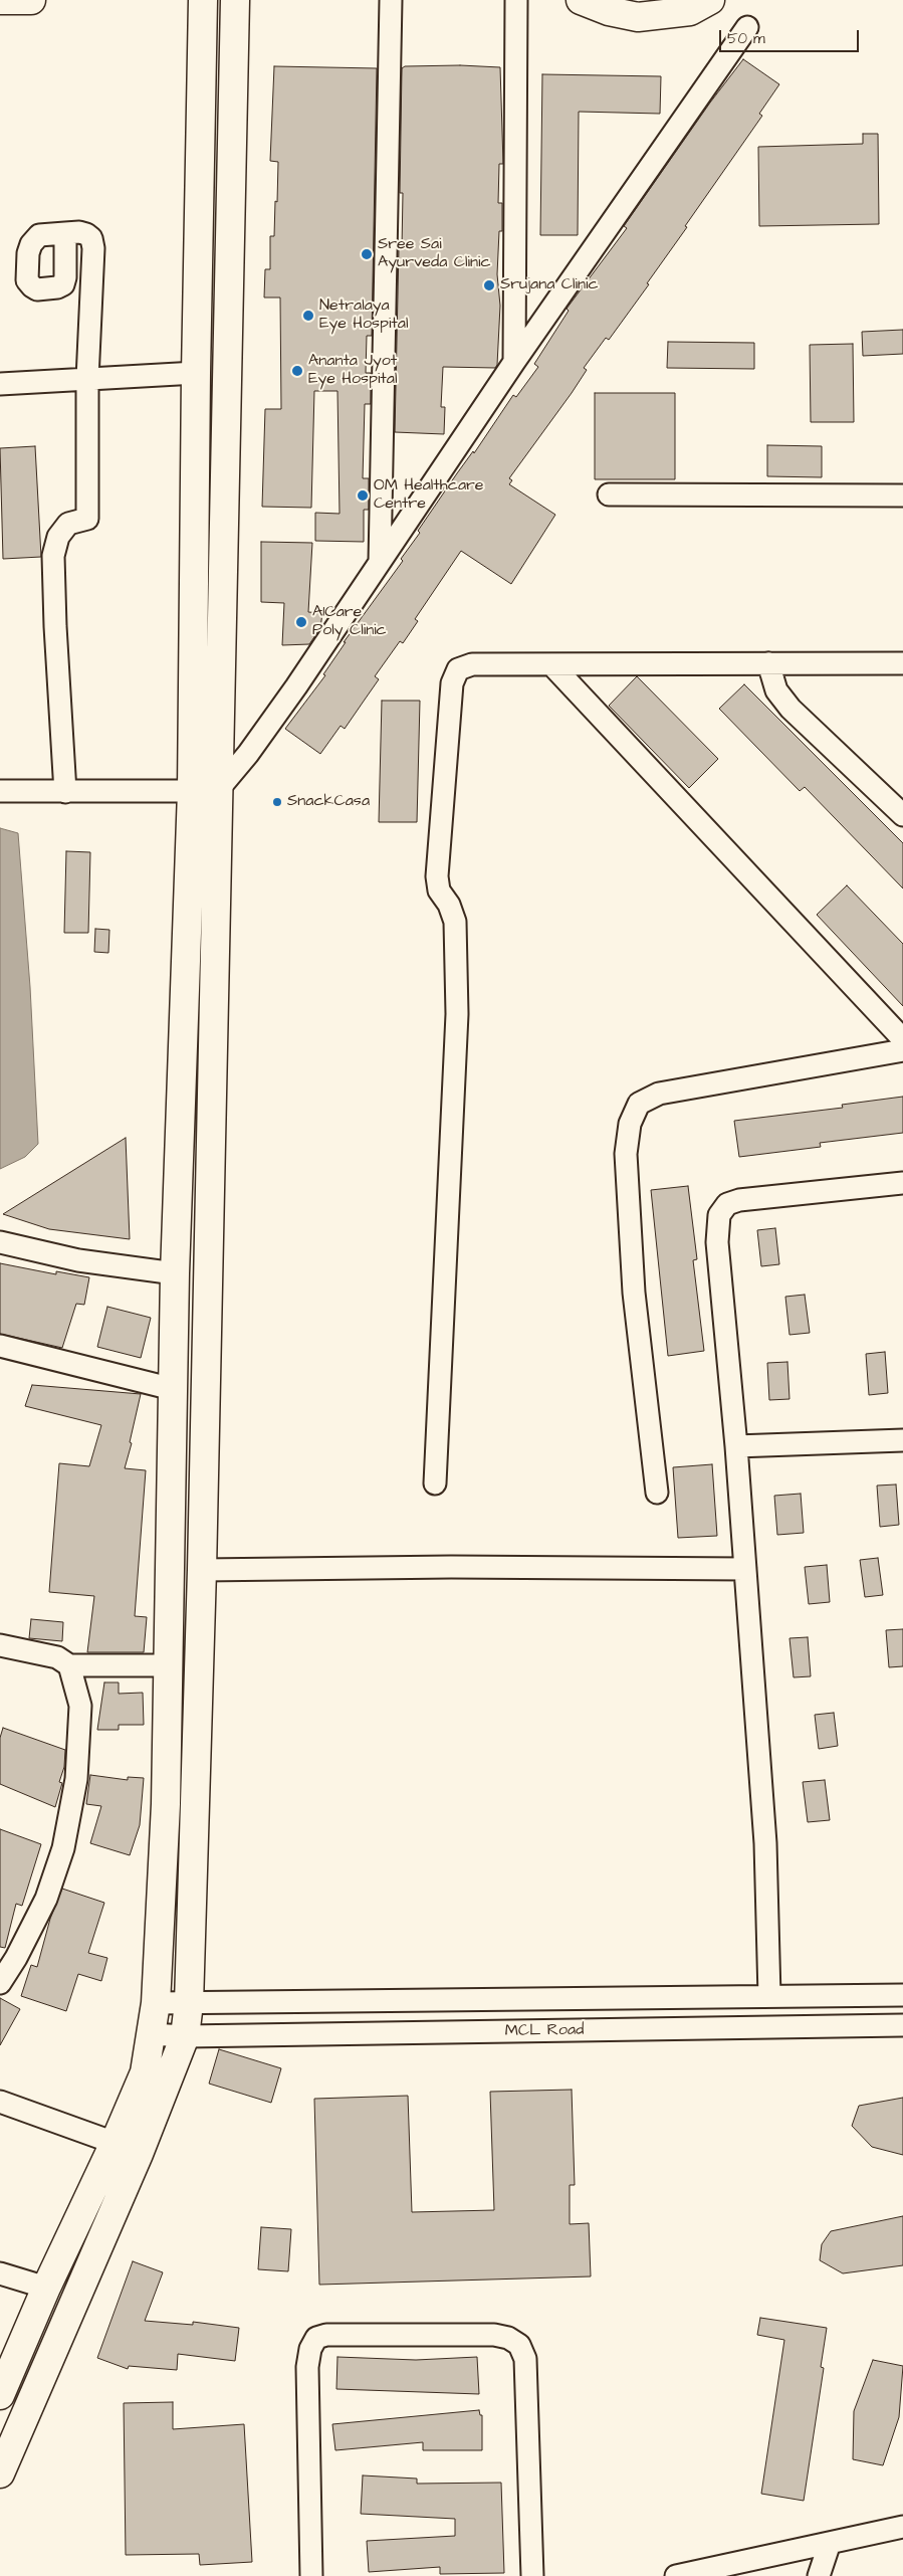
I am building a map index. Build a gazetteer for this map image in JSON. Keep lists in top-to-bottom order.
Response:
{
  "streets": {
    "street": ["MCL Road"]
  },
  "places": [
    "Sree Sai Ayurveda Clinic",
    "Srujana Clinic",
    "Netralaya Eye Hospital",
    "Ananta Jyot Eye Hospital",
    "OM Healthcare Centre",
    "A1Care Poly Clinic",
    "SnackCasa"
  ],
  "scale_bar": "50 m"
}
